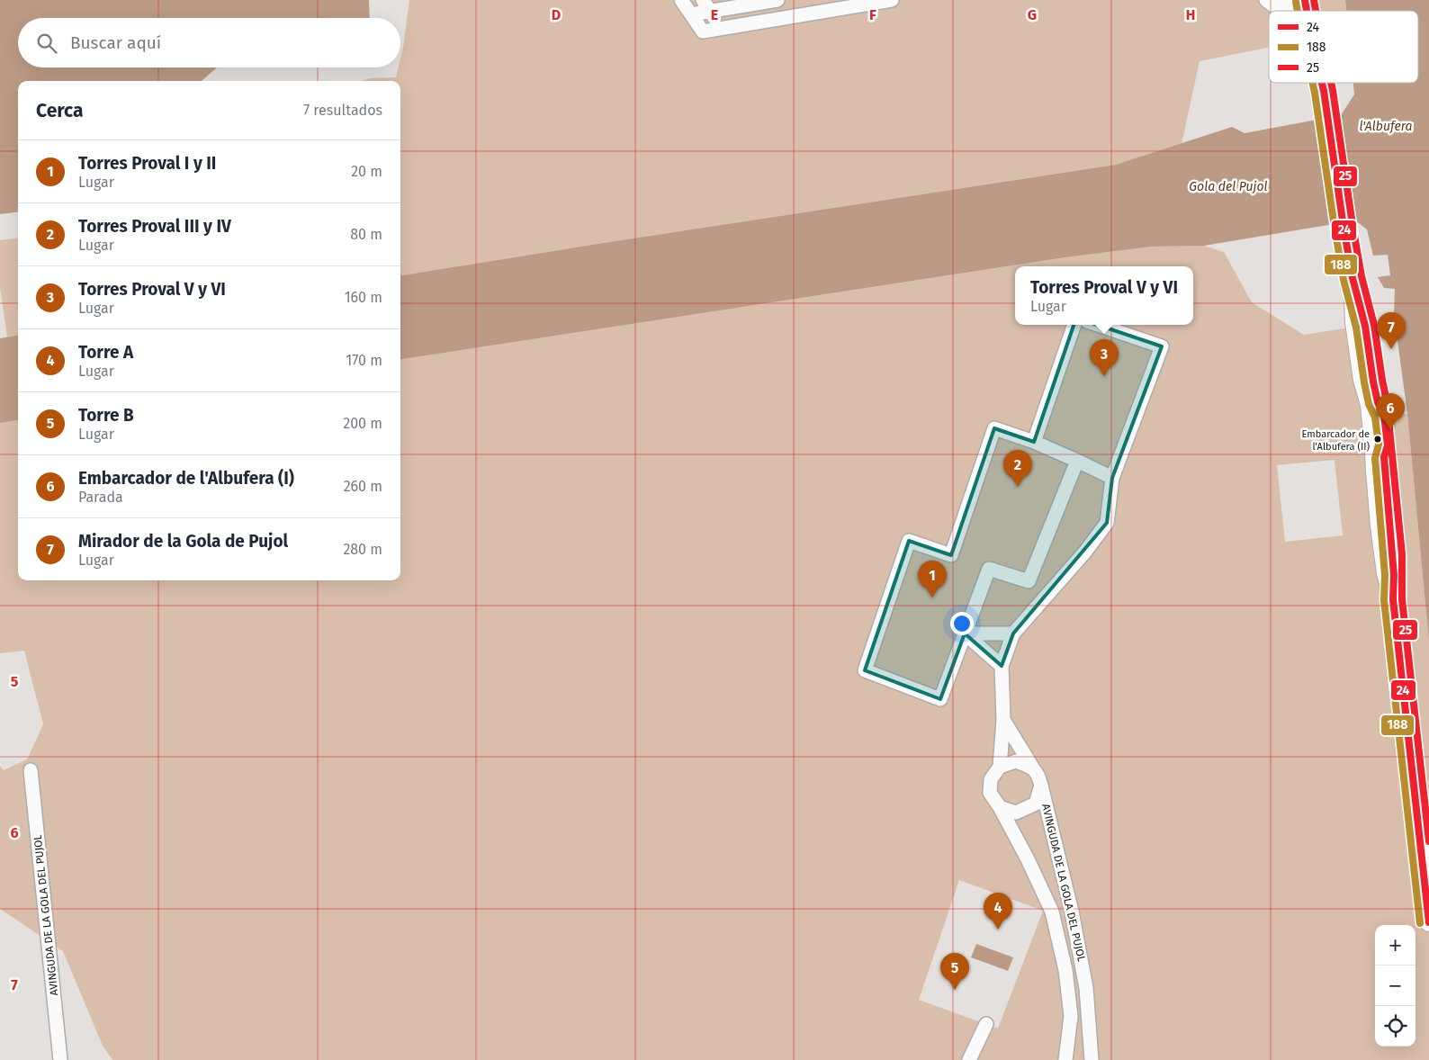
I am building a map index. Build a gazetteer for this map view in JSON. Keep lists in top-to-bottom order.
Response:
{
  "streets": {
    "street": ["AVINGUDA DE LA GOLA DEL PUJOL"]
  },
  "water": ["l'Albufera", "Gola del Pujol"],
  "places": ["Embarcador de l'Albufera (II)"],
  "lines": ["transit line 24", "transit line 25", "transit line 188"],
  "legend": ["24", "188", "25"],
  "page": {
    "search": "Buscar aquí",
    "heading": ["Cerca", "7 resultados"],
    "list": [
      {
        "mark": "1",
        "name": "Torres Proval I y II",
        "note": "Lugar",
        "value": "20 m"
      },
      {
        "mark": "2",
        "name": "Torres Proval III y IV",
        "note": "Lugar",
        "value": "80 m"
      },
      {
        "mark": "3",
        "name": "Torres Proval V y VI",
        "note": "Lugar",
        "value": "160 m"
      },
      {
        "mark": "4",
        "name": "Torre A",
        "note": "Lugar",
        "value": "170 m"
      },
      {
        "mark": "5",
        "name": "Torre B",
        "note": "Lugar",
        "value": "200 m"
      },
      {
        "mark": "6",
        "name": "Embarcador de l'Albufera (I)",
        "note": "Parada",
        "value": "260 m"
      },
      {
        "mark": "7",
        "name": "Mirador de la Gola de Pujol",
        "note": "Lugar",
        "value": "280 m"
      }
    ],
    "popup": ["Torres Proval V y VI", "Lugar"],
    "pins": [
      "7",
      "3",
      "6",
      "2",
      "1",
      "4",
      "5"
    ],
    "map_buttons": ["+", "−"]
  },
  "grid": {
    "columns": [
      "D",
      "E",
      "F",
      "G",
      "H"
    ],
    "rows": ["5", "6", "7"]
  }
}
